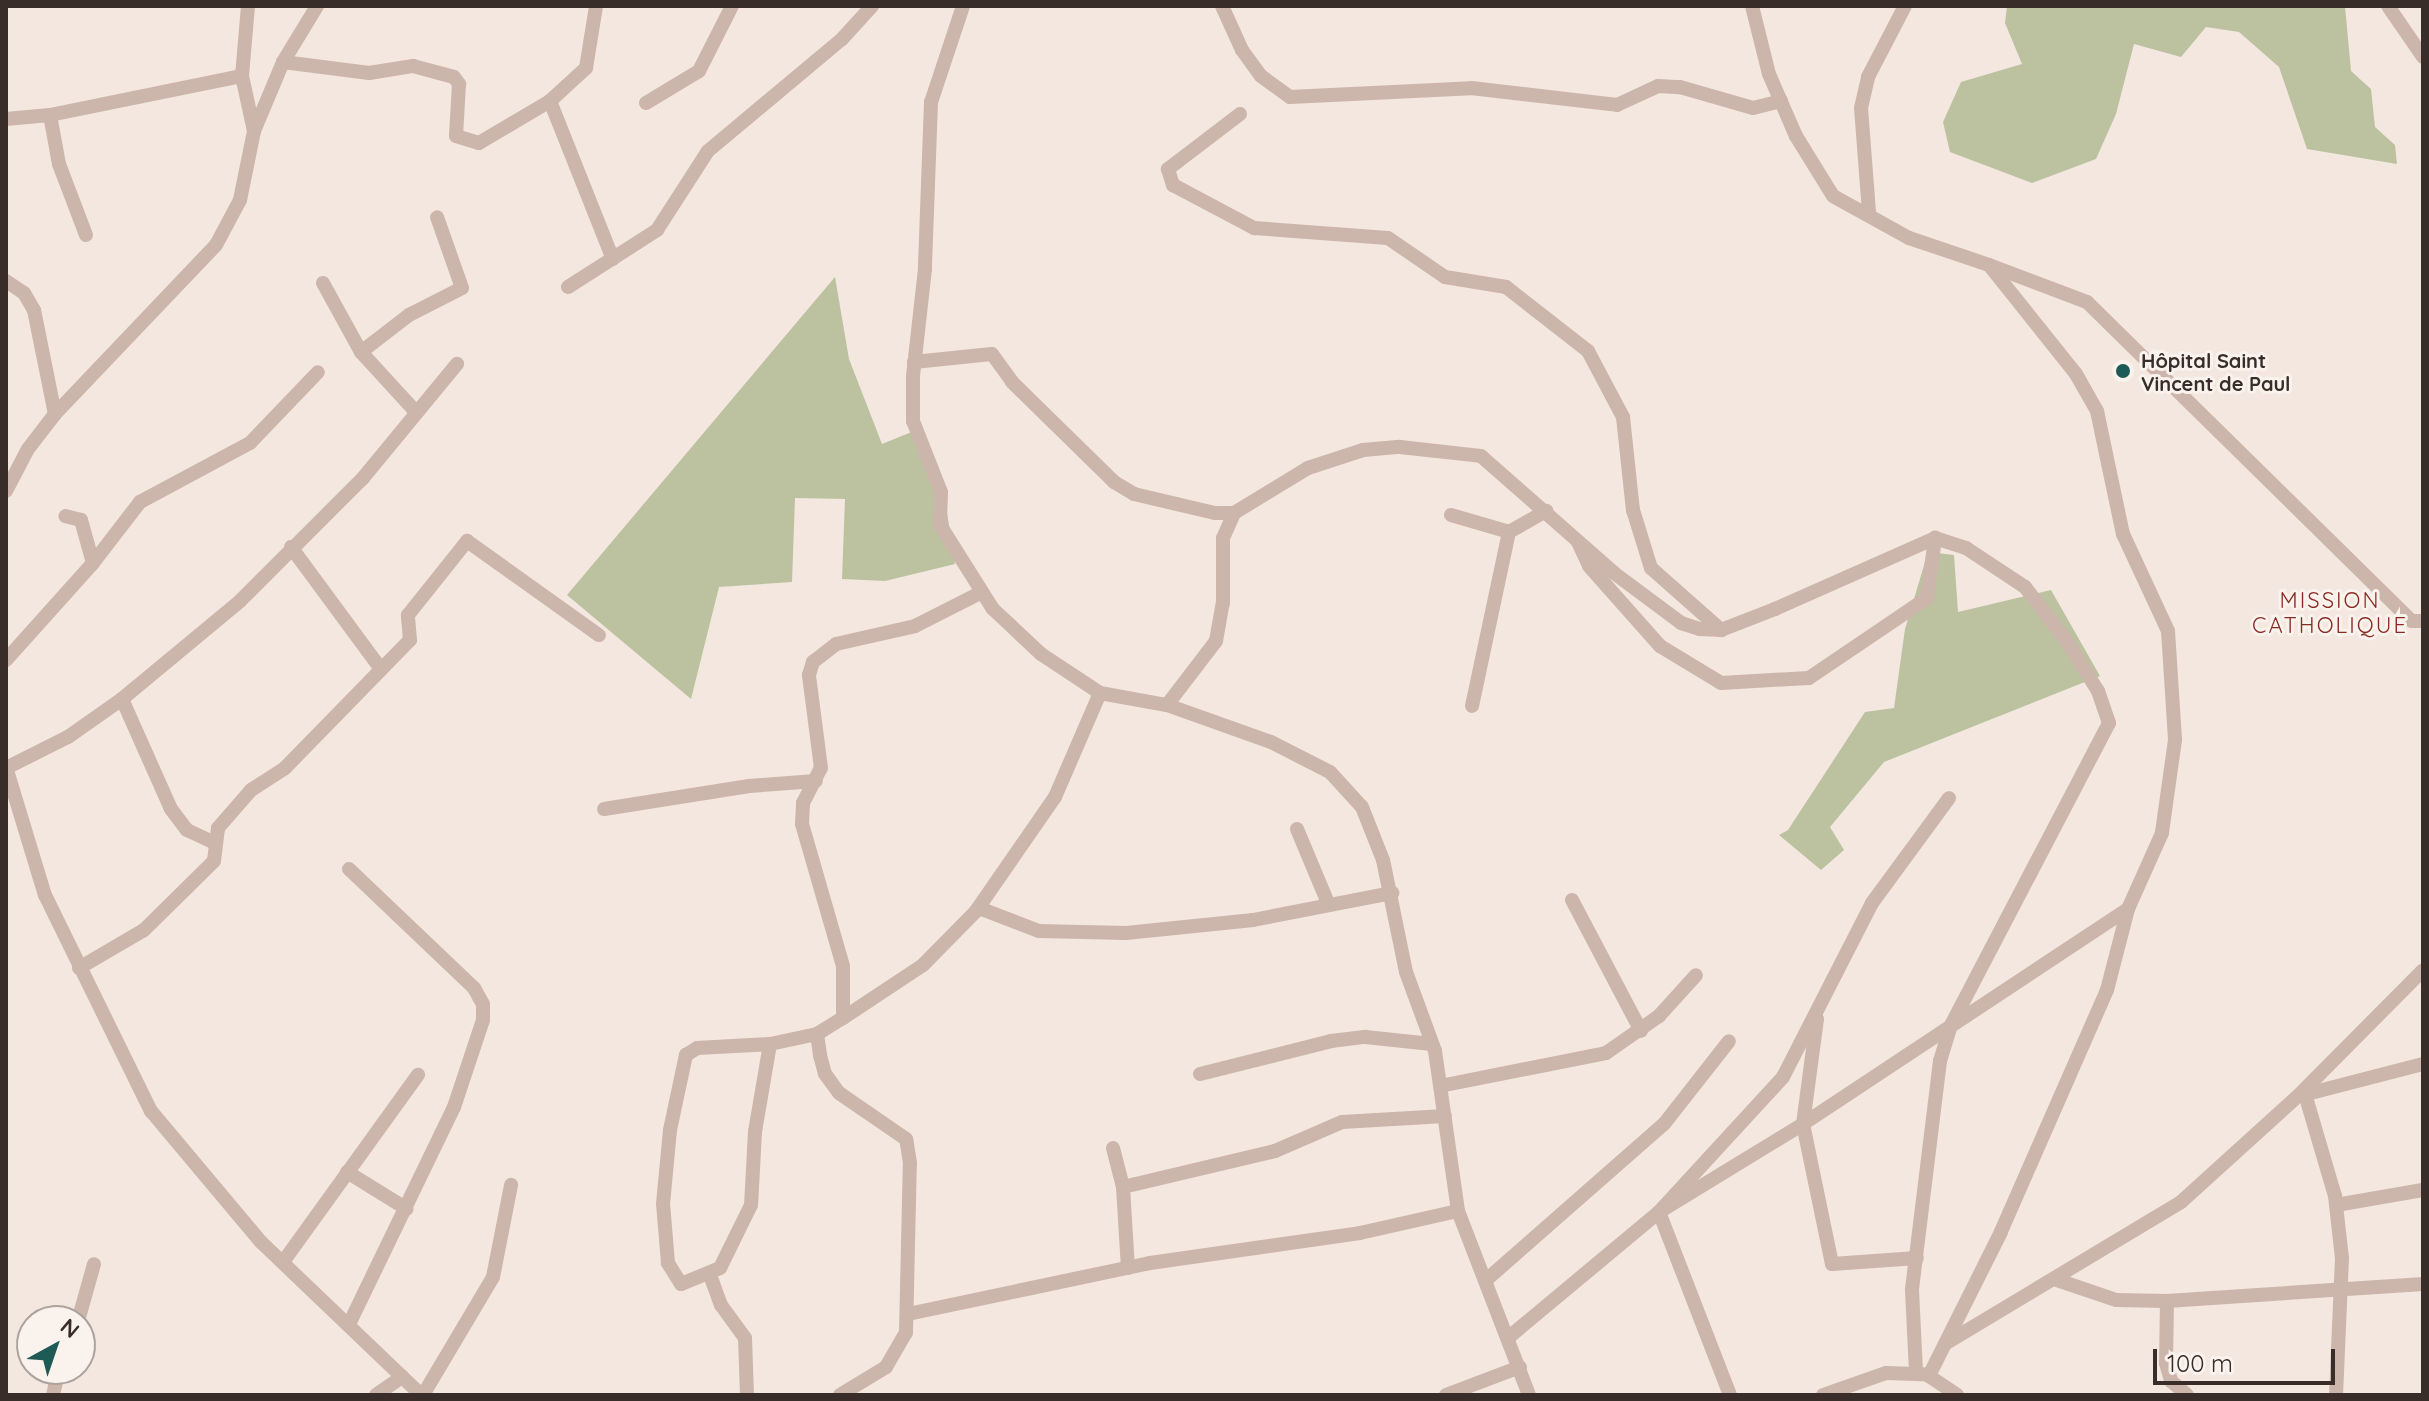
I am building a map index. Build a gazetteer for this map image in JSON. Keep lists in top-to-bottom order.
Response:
{
  "districts": ["MISSION CATHOLIQUE"],
  "places": ["Hôpital Saint Vincent de Paul"],
  "scale_bar": "100 m",
  "north": "top right"
}
